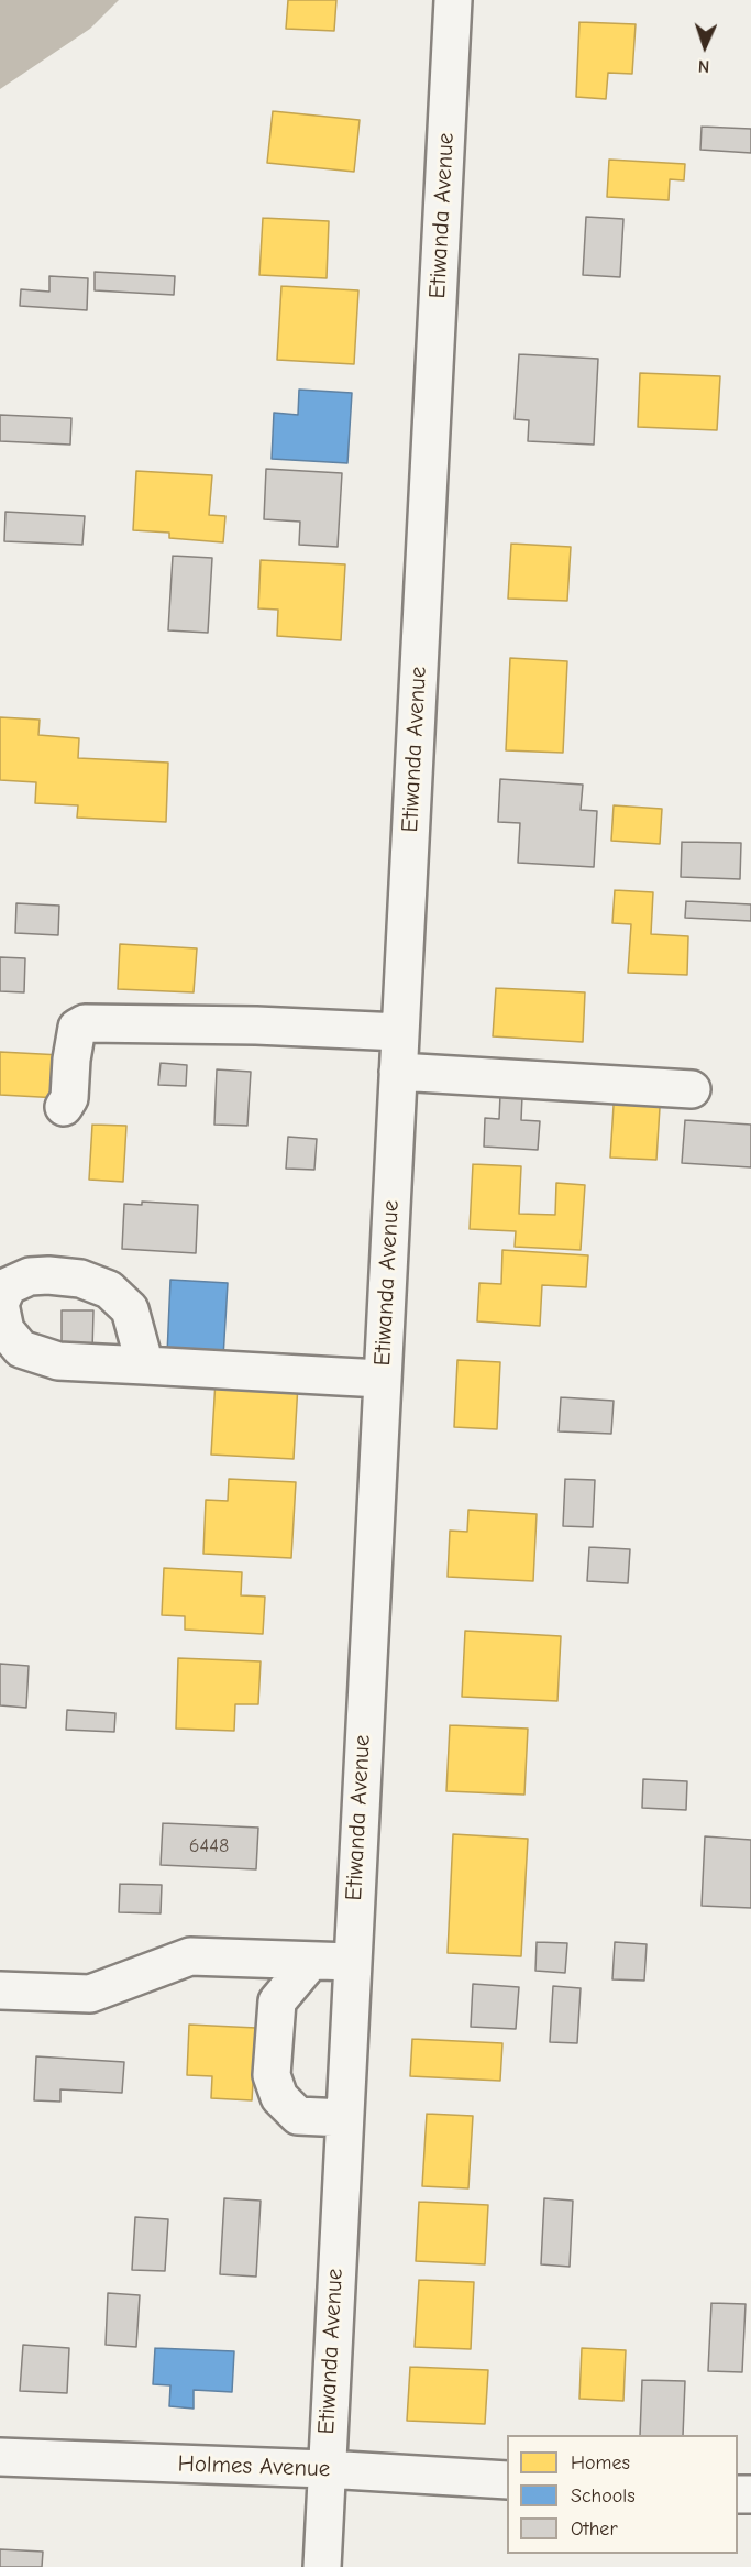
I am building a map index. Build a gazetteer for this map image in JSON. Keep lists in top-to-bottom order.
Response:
{
  "streets": {
    "street": ["Etiwanda Avenue", "Holmes Avenue"]
  },
  "crossings": [
    ["Etiwanda Avenue", "Holmes Avenue"]
  ],
  "house_numbers": ["6448"],
  "legend": ["Homes", "Schools", "Other"],
  "north": "bottom"
}
